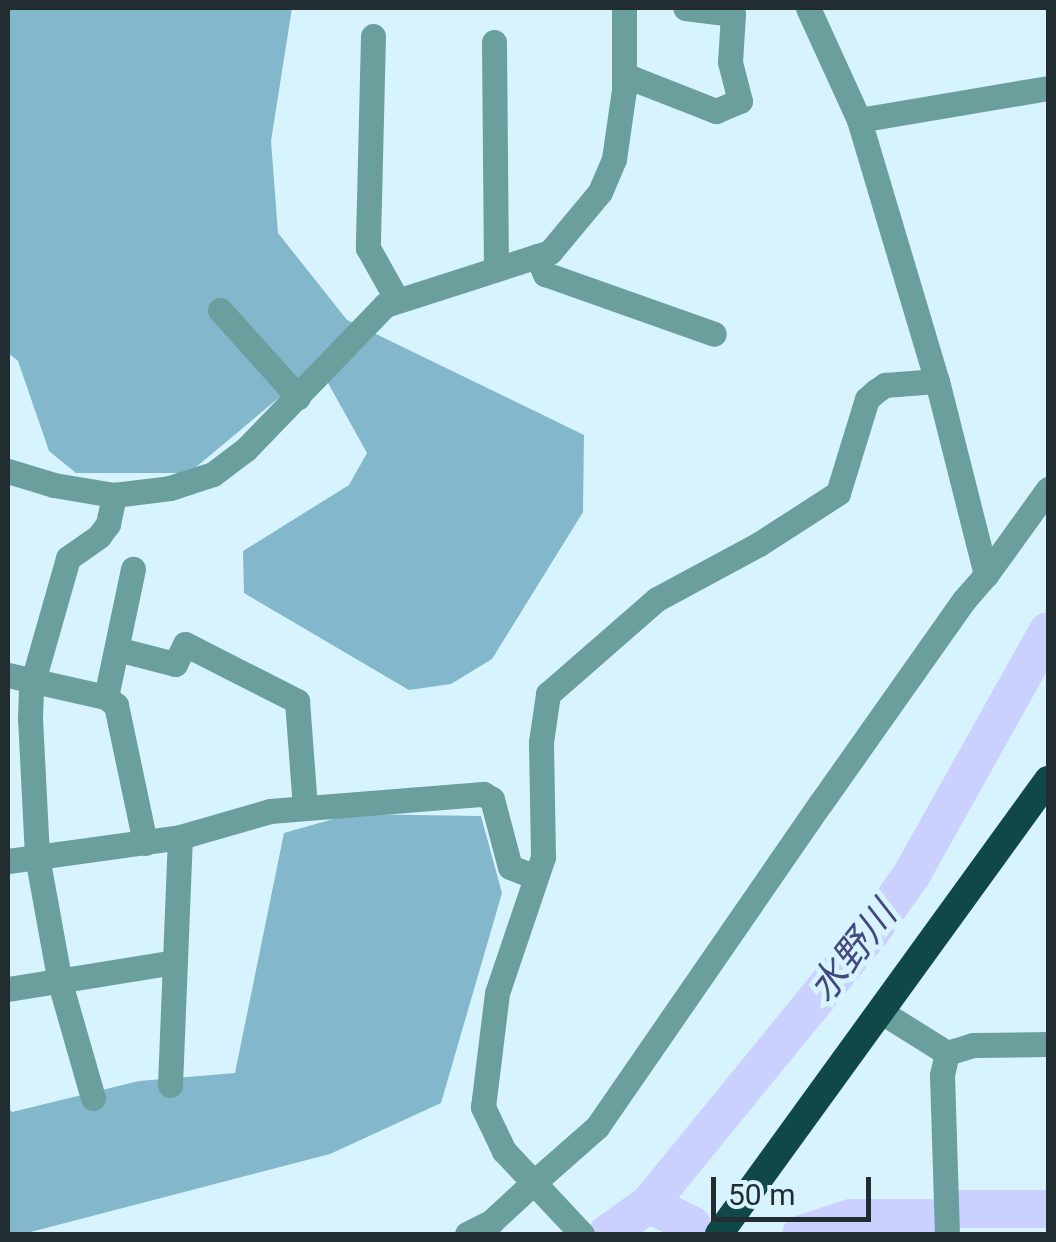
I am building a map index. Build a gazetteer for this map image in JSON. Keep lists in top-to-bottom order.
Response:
{
  "water": ["水野川"],
  "scale_bar": "50 m"
}
